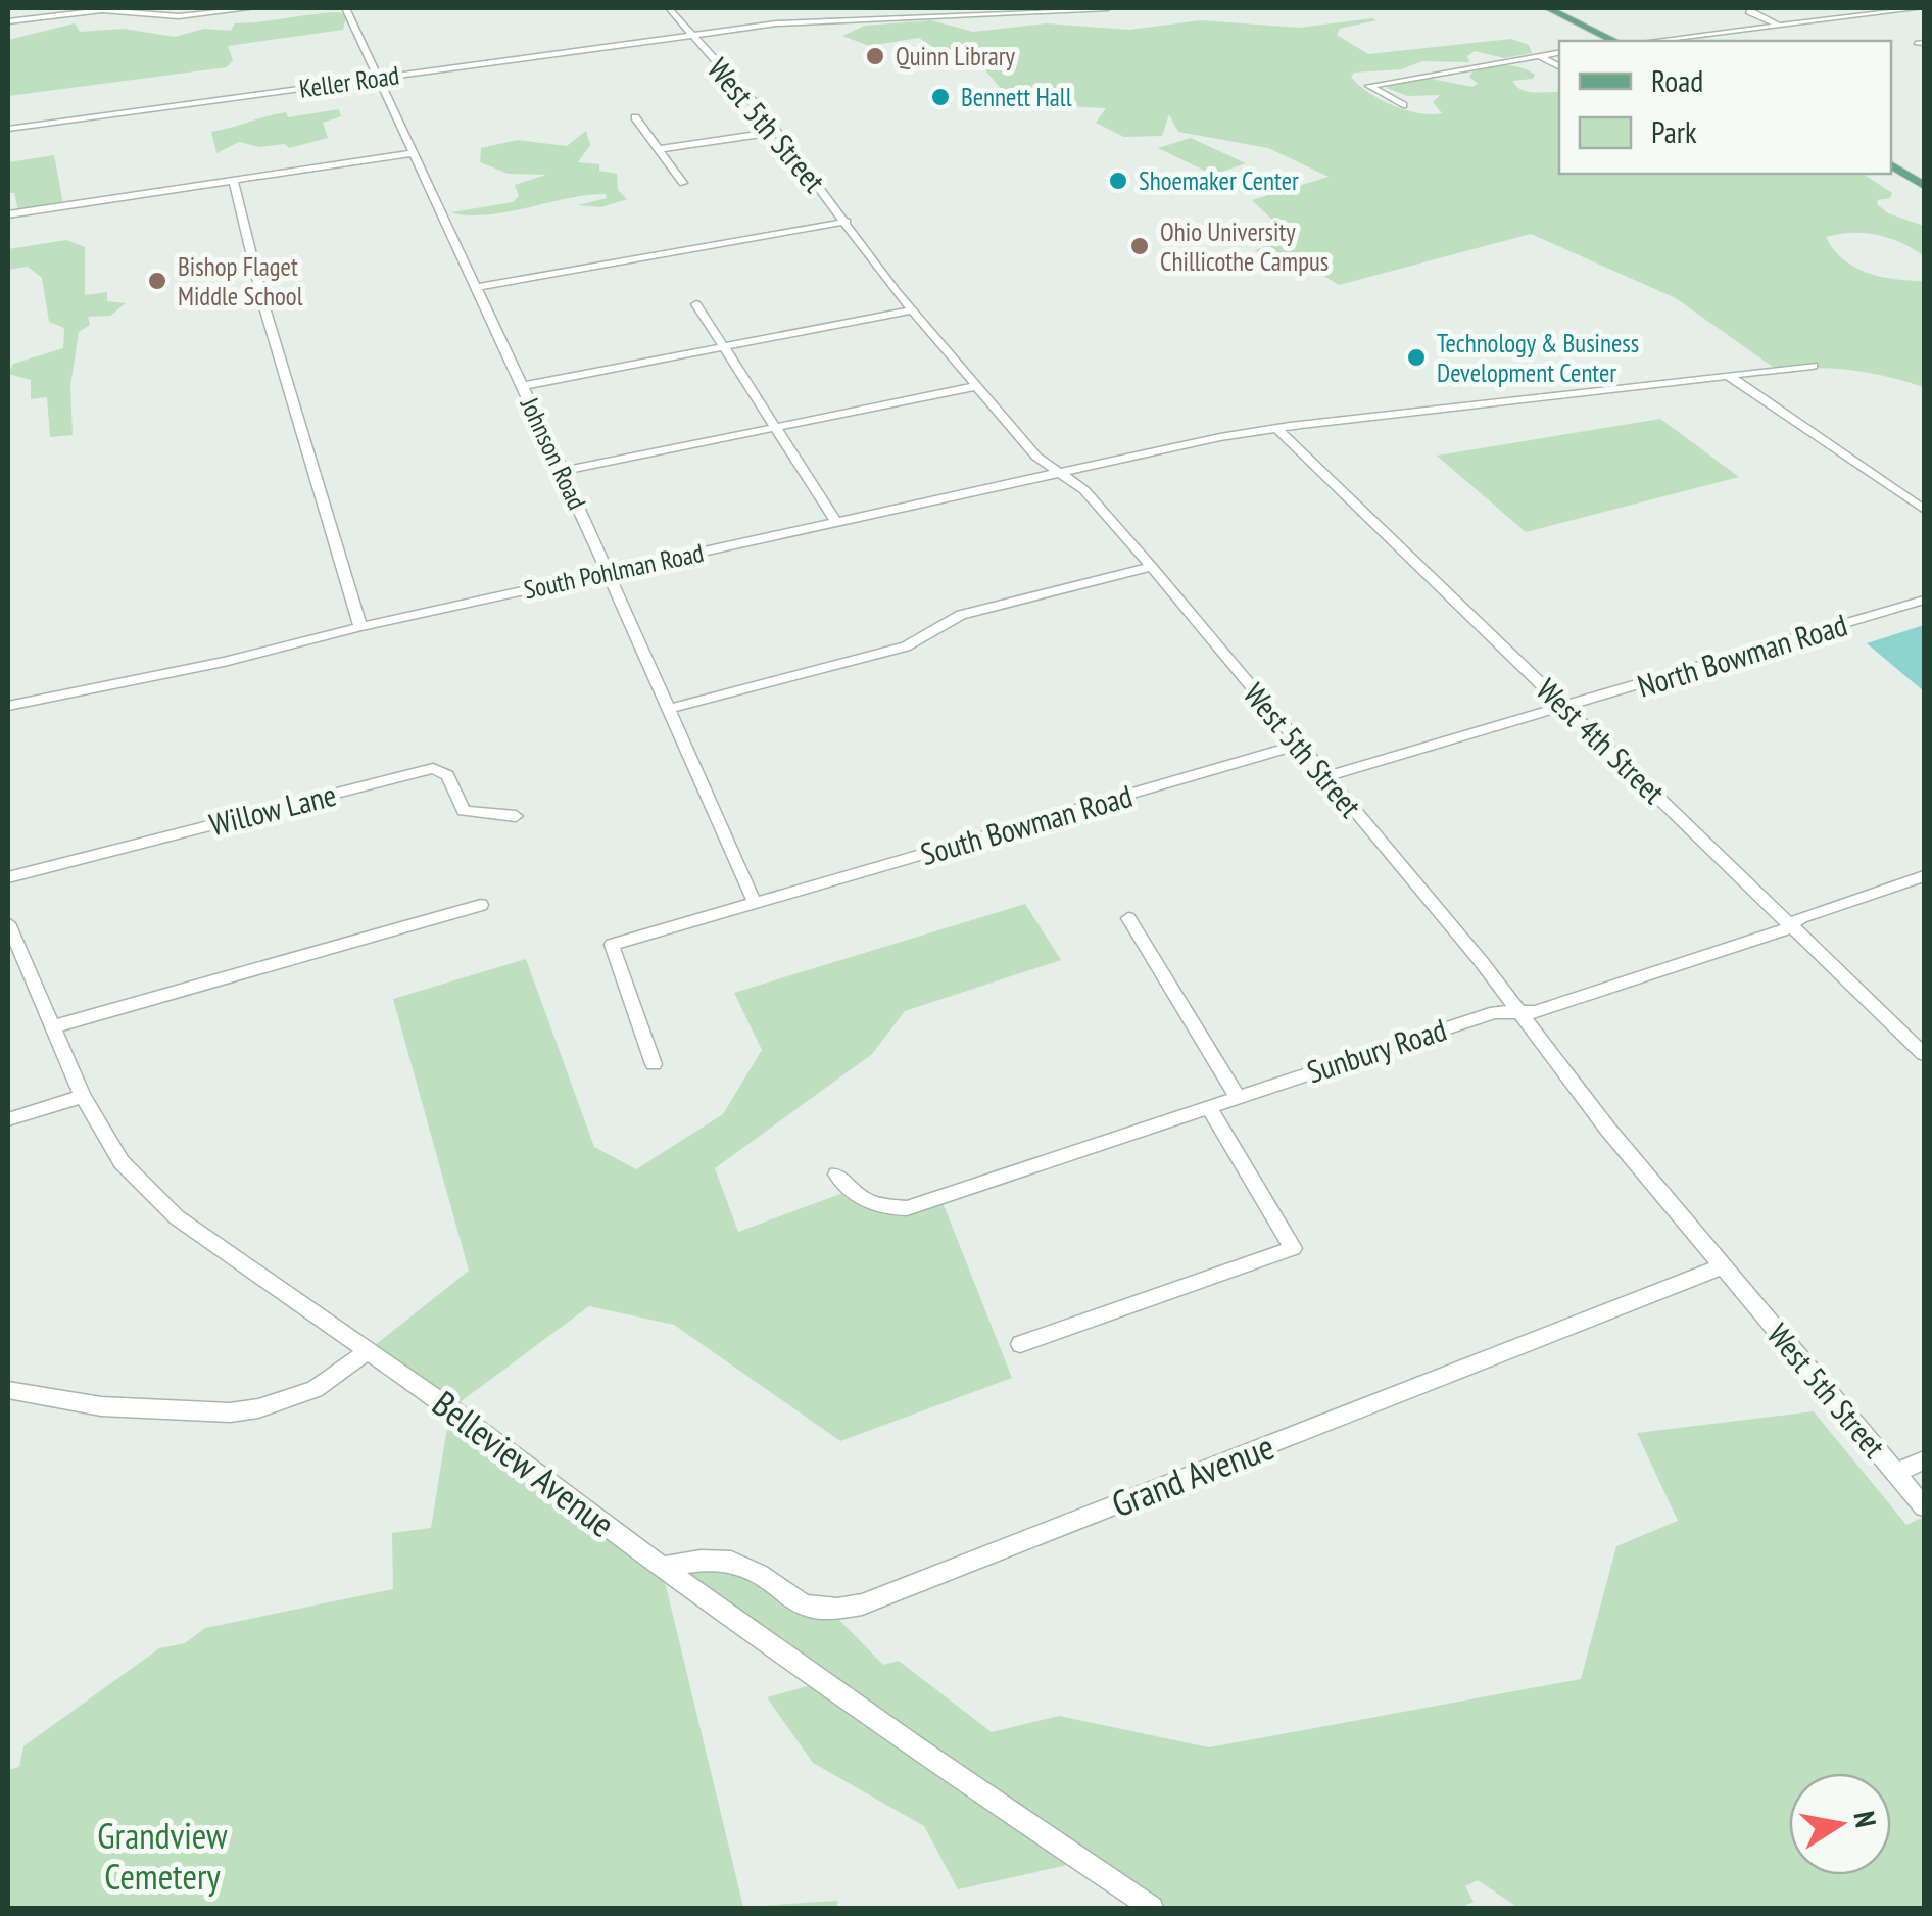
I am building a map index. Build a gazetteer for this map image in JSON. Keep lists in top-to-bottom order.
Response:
{
  "streets": {
    "street": [
      "Keller Road",
      "West 5th Street",
      "Johnson Road",
      "South Pohlman Road",
      "North Bowman Road",
      "West 4th Street",
      "Willow Lane",
      "South Bowman Road",
      "Sunbury Road",
      "Belleview Avenue",
      "Grand Avenue"
    ]
  },
  "crossings": [
    ["Keller Road", "West 5th Street"],
    ["Keller Road", "Johnson Road"],
    ["West 5th Street", "South Pohlman Road"],
    ["West 5th Street", "North Bowman Road"],
    ["West 5th Street", "South Bowman Road"],
    ["West 5th Street", "Sunbury Road"],
    ["West 5th Street", "Grand Avenue"],
    ["Johnson Road", "South Pohlman Road"],
    ["Johnson Road", "South Bowman Road"],
    ["South Pohlman Road", "West 4th Street"],
    ["North Bowman Road", "West 4th Street"],
    ["West 4th Street", "Sunbury Road"],
    ["Belleview Avenue", "Grand Avenue"]
  ],
  "parks": ["Grandview Cemetery"],
  "places": [
    "Quinn Library",
    "Bennett Hall",
    "Shoemaker Center",
    "Ohio University Chillicothe Campus",
    "Bishop Flaget Middle School",
    "Technology & Business Development Center"
  ],
  "legend": ["Road", "Park"],
  "north": "right"
}
